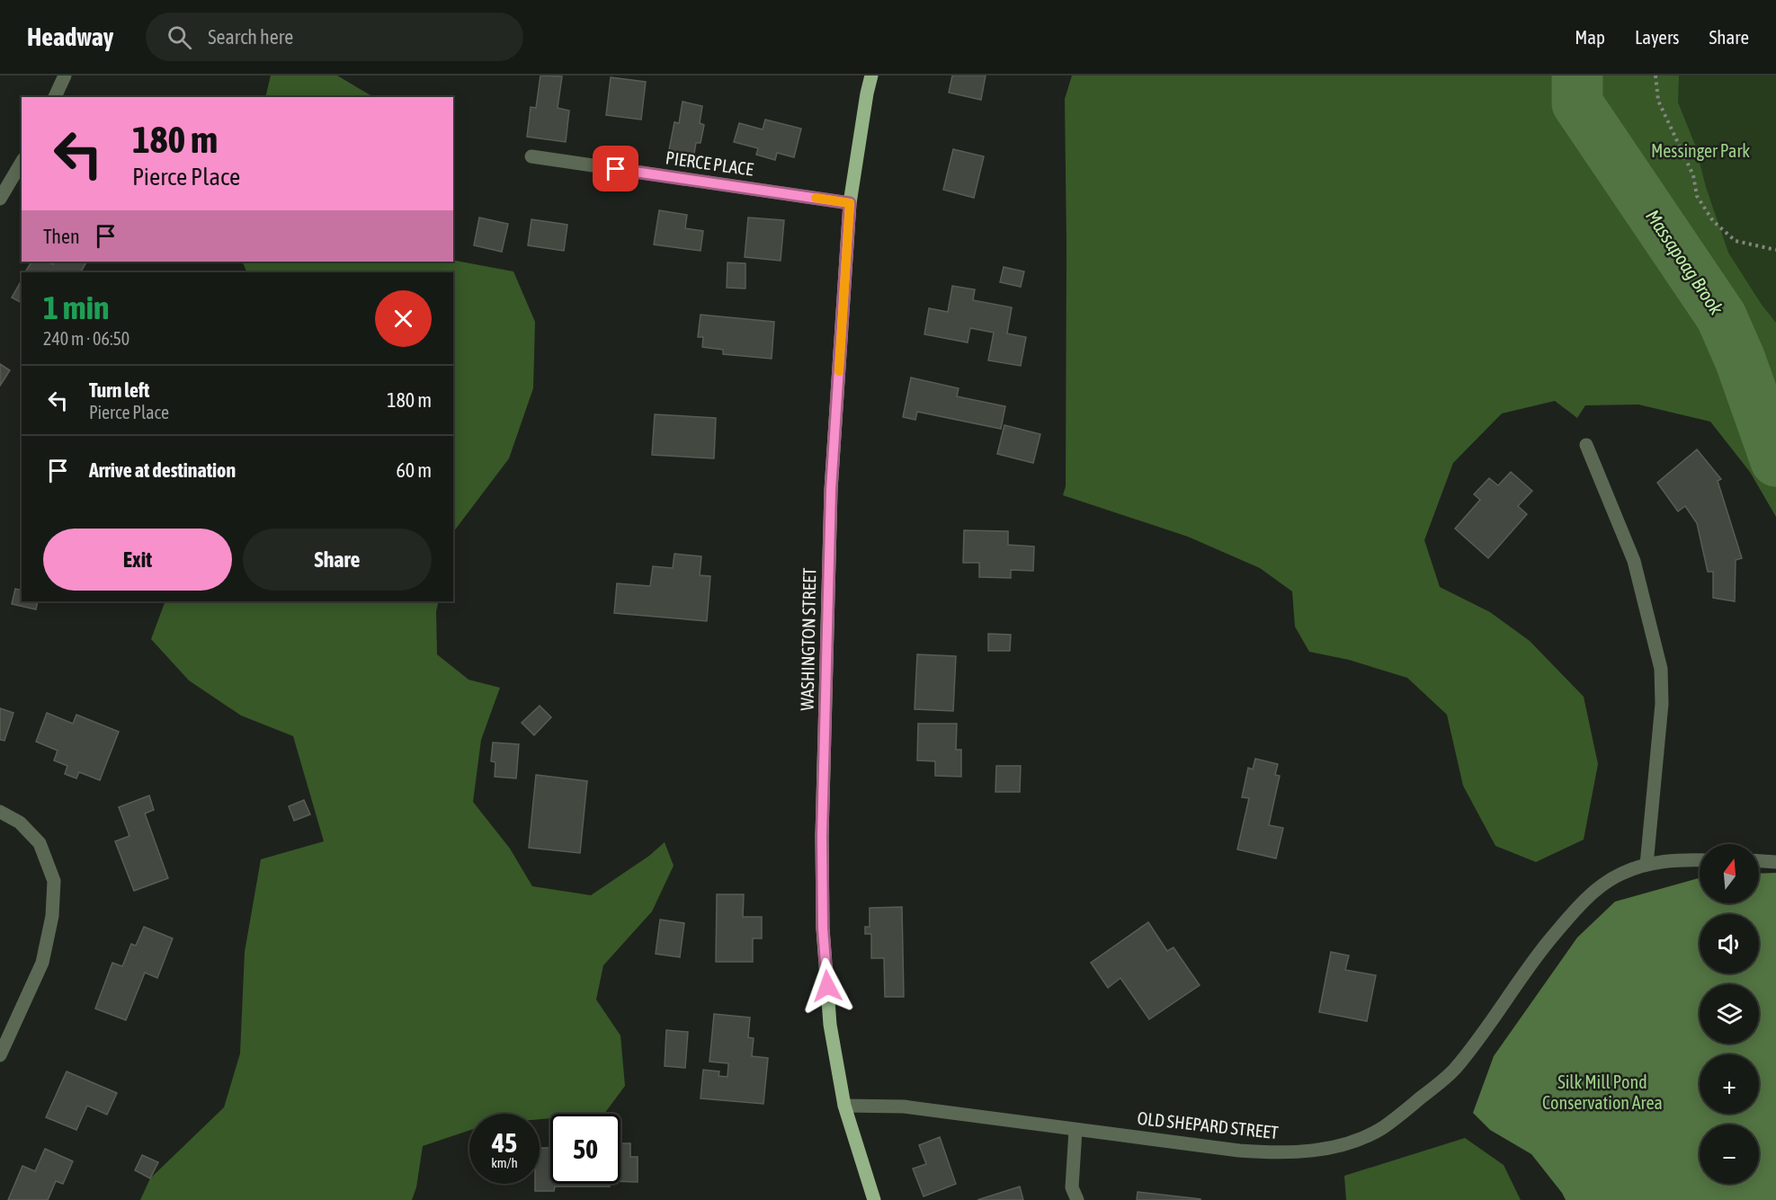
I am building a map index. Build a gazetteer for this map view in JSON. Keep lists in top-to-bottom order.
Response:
{
  "streets": {
    "main road": ["WASHINGTON STREET"],
    "street": ["PIERCE PLACE", "OLD SHEPARD STREET"]
  },
  "crossings": [
    ["PIERCE PLACE", "WASHINGTON STREET"],
    ["WASHINGTON STREET", "OLD SHEPARD STREET"]
  ],
  "water": ["Massapoag Brook"],
  "parks": ["Messinger Park", "Silk Mill Pond Conservation Area"],
  "north": "top",
  "page": {
    "header": "Headway",
    "search": "Search here",
    "nav": ["Map", "Layers", "Share"],
    "turn": ["180 m", "Pierce Place"],
    "then": "Then",
    "heading": ["1 min", "240 m · 06:50"],
    "list": [
      {
        "name": "Turn left",
        "note": "Pierce Place",
        "value": "180 m"
      },
      {
        "name": "Arrive at destination",
        "value": "60 m"
      }
    ],
    "buttons": ["Exit", "Share"],
    "map_buttons": ["+", "−"],
    "speed": "45 km/h",
    "limit": "50"
  }
}
